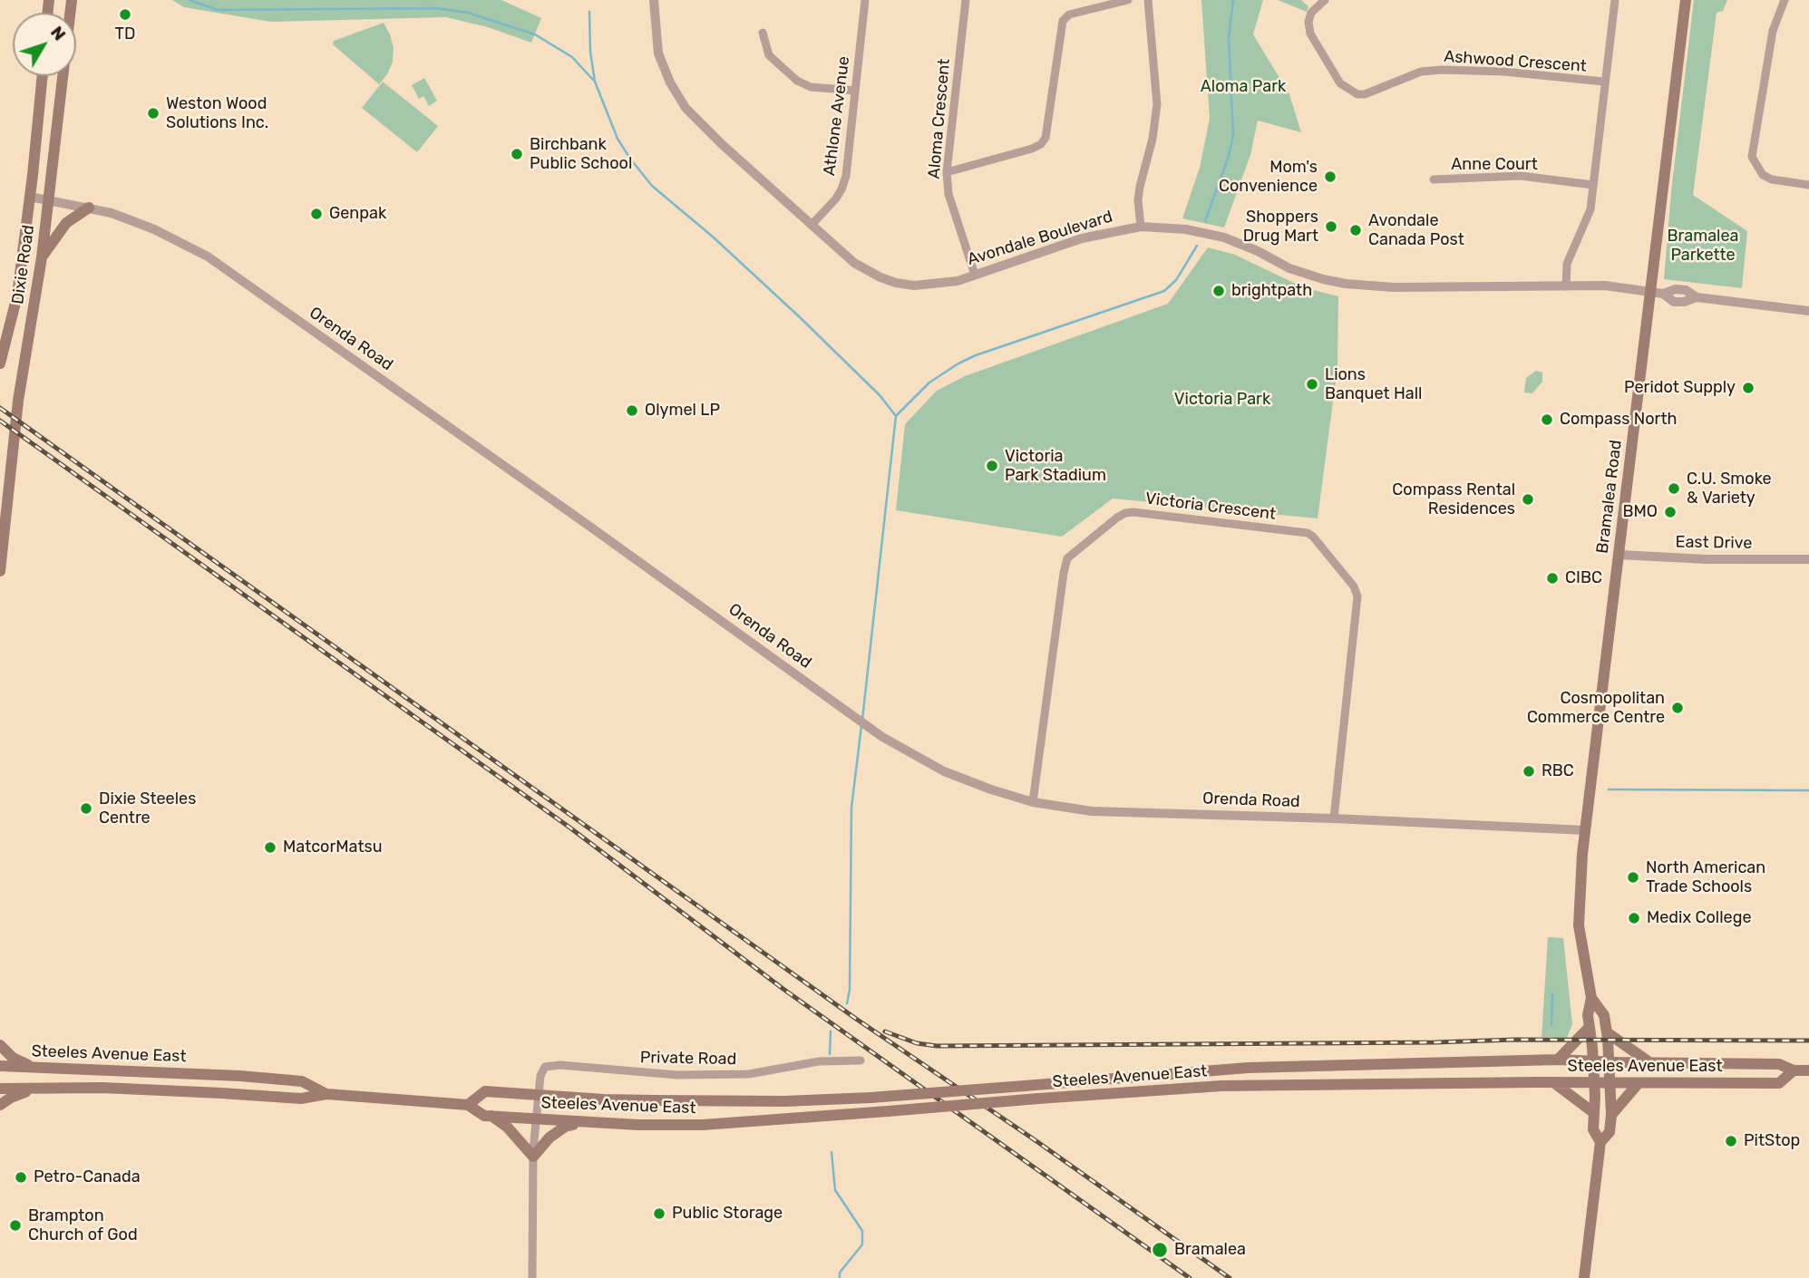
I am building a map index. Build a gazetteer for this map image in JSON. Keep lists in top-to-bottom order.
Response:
{
  "streets": {
    "main road": ["Dixie Road", "Bramalea Road", "Steeles Avenue East"],
    "street": [
      "Ashwood Crescent",
      "Athlone Avenue",
      "Aloma Crescent",
      "Anne Court",
      "Avondale Boulevard",
      "Orenda Road",
      "Victoria Crescent",
      "East Drive",
      "Private Road"
    ]
  },
  "crossings": [
    ["Athlone Avenue", "Avondale Boulevard"],
    ["Aloma Crescent", "Avondale Boulevard"],
    ["Avondale Boulevard", "Bramalea Road"],
    ["Dixie Road", "Orenda Road"],
    ["Orenda Road", "Bramalea Road"],
    ["Orenda Road", "Victoria Crescent"],
    ["Bramalea Road", "East Drive"],
    ["Bramalea Road", "Steeles Avenue East"],
    ["Steeles Avenue East", "Private Road"]
  ],
  "parks": ["Aloma Park", "Bramalea Parkette", "Victoria Park"],
  "places": [
    "TD",
    "Weston Wood Solutions Inc.",
    "Birchbank Public School",
    "Mom's Convenience",
    "Genpak",
    "Shoppers Drug Mart",
    "Avondale Canada Post",
    "brightpath",
    "Lions Banquet Hall",
    "Peridot Supply",
    "Olymel LP",
    "Compass North",
    "Victoria Park Stadium",
    "C.U. Smoke & Variety",
    "Compass Rental Residences",
    "BMO",
    "CIBC",
    "Cosmopolitan Commerce Centre",
    "RBC",
    "Dixie Steeles Centre",
    "MatcorMatsu",
    "North American Trade Schools",
    "Medix College",
    "PitStop",
    "Petro-Canada",
    "Public Storage",
    "Brampton Church of God",
    "Bramalea"
  ],
  "north": "top right"
}
